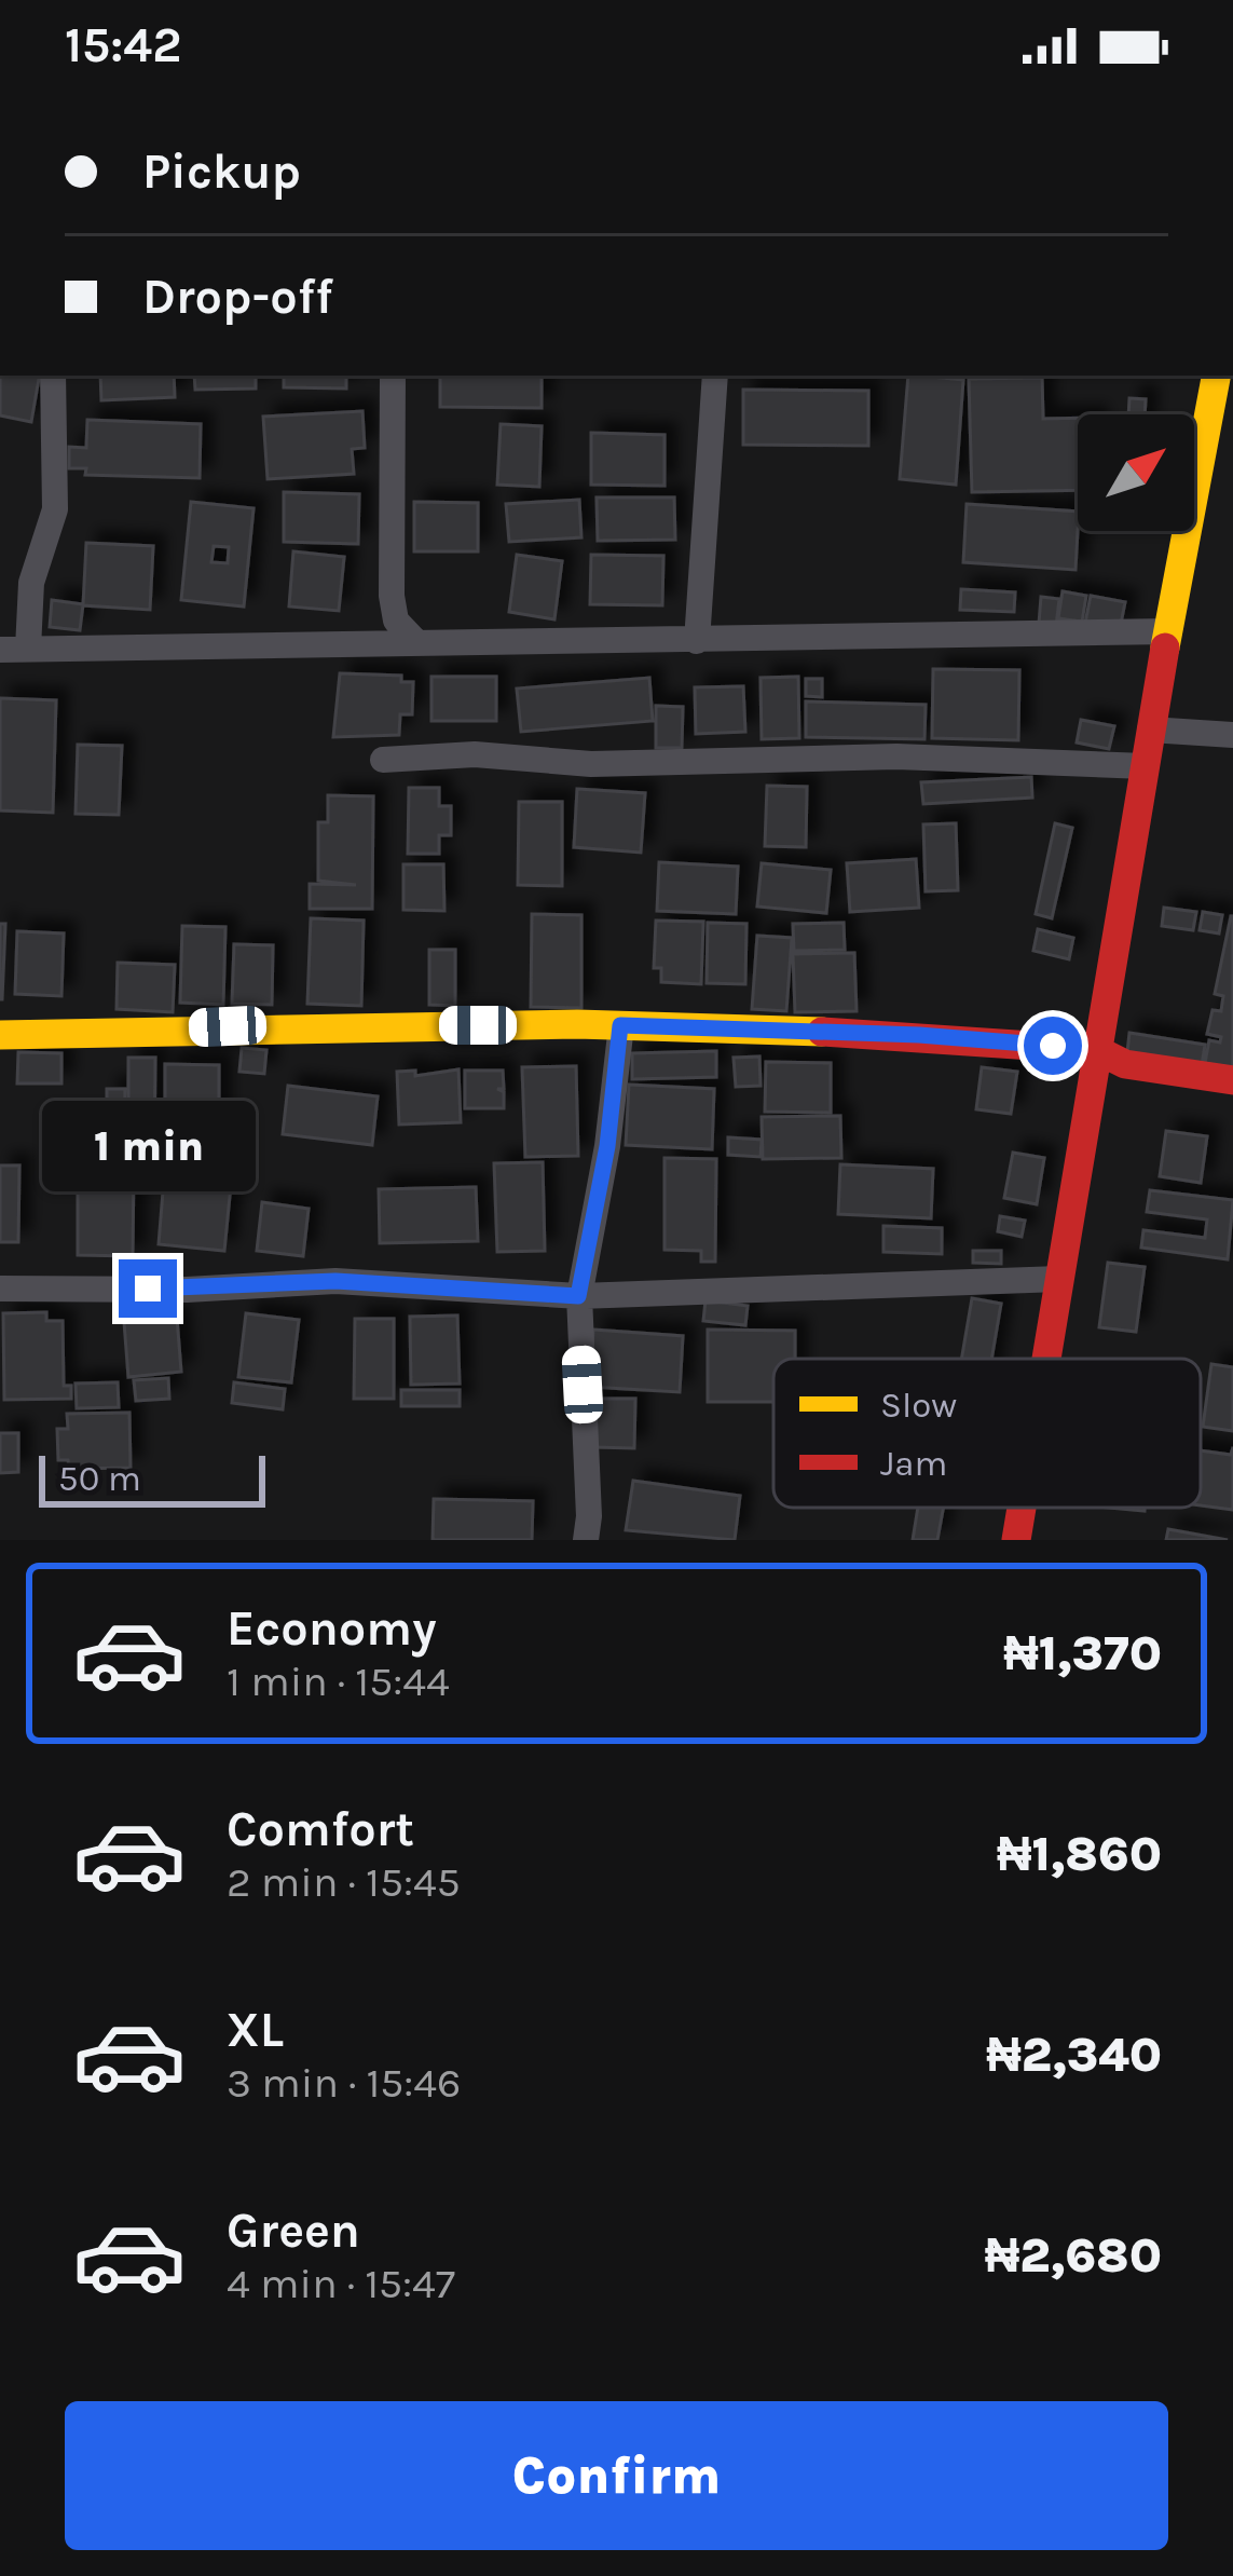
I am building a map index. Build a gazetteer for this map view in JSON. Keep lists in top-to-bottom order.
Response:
{
  "legend": ["Slow", "Jam"],
  "scale_bar": "50 m",
  "north": "top right",
  "page": {
    "status": "15:42",
    "banner": ["Pickup", "Drop-off"],
    "bubble": "1 min",
    "scale": "50 m",
    "list": [
      {
        "name": "Economy",
        "note": "1 min · 15:44",
        "value": "₦1,370"
      },
      {
        "name": "Comfort",
        "note": "2 min · 15:45",
        "value": "₦1,860"
      },
      {
        "name": "XL",
        "note": "3 min · 15:46",
        "value": "₦2,340"
      },
      {
        "name": "Green",
        "note": "4 min · 15:47",
        "value": "₦2,680"
      }
    ],
    "buttons": "Confirm"
  }
}
